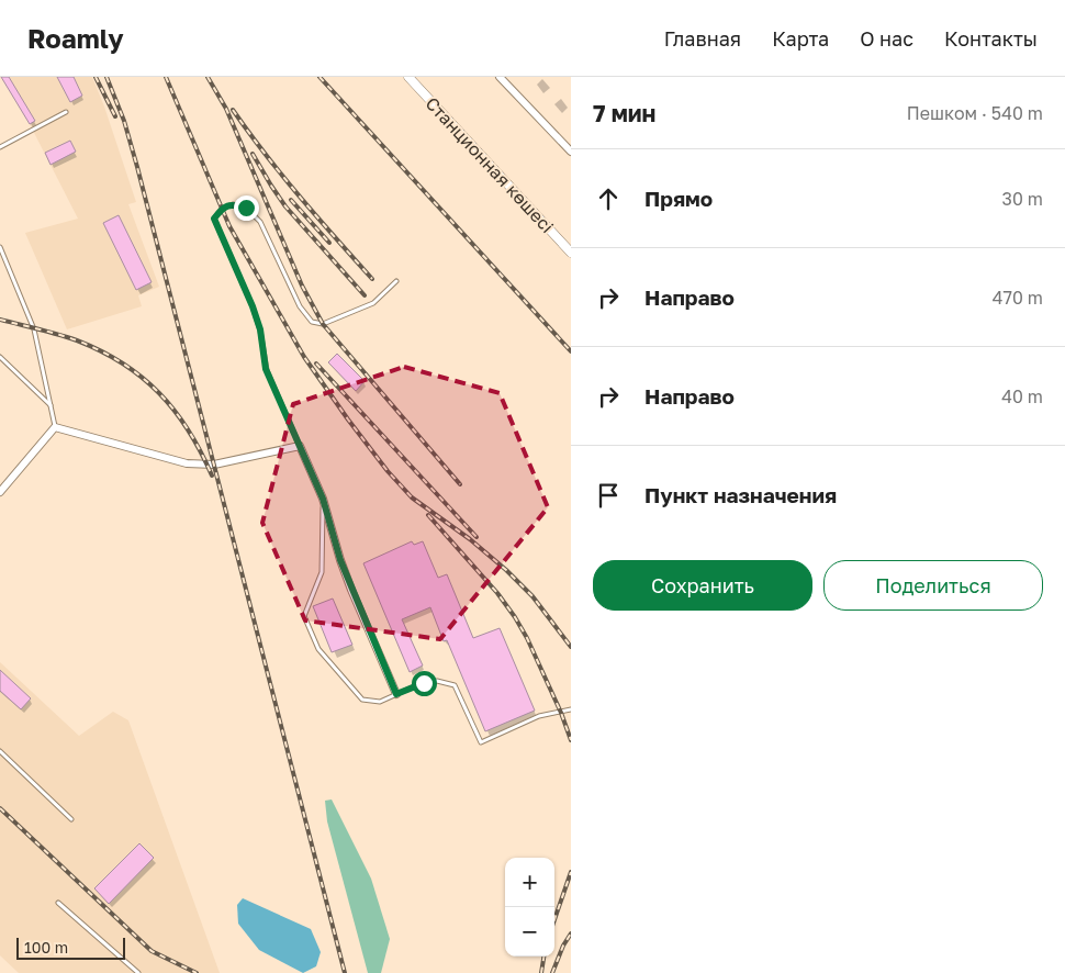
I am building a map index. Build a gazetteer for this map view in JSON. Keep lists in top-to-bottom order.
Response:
{
  "streets": {
    "street": ["Станционная көшесі"]
  },
  "scale_bar": "100 m",
  "page": {
    "header": "Roamly",
    "nav": [
      "Главная",
      "Карта",
      "О нас",
      "Контакты"
    ],
    "heading": ["7 мин", "Пешком · 540 m"],
    "list": [
      ["Прямо", "30 m"],
      ["Направо", "470 m"],
      ["Направо", "40 m"],
      "Пункт назначения"
    ],
    "buttons": ["Сохранить", "Поделиться"],
    "map_buttons": ["+", "−"],
    "scale": "100 m"
  }
}
